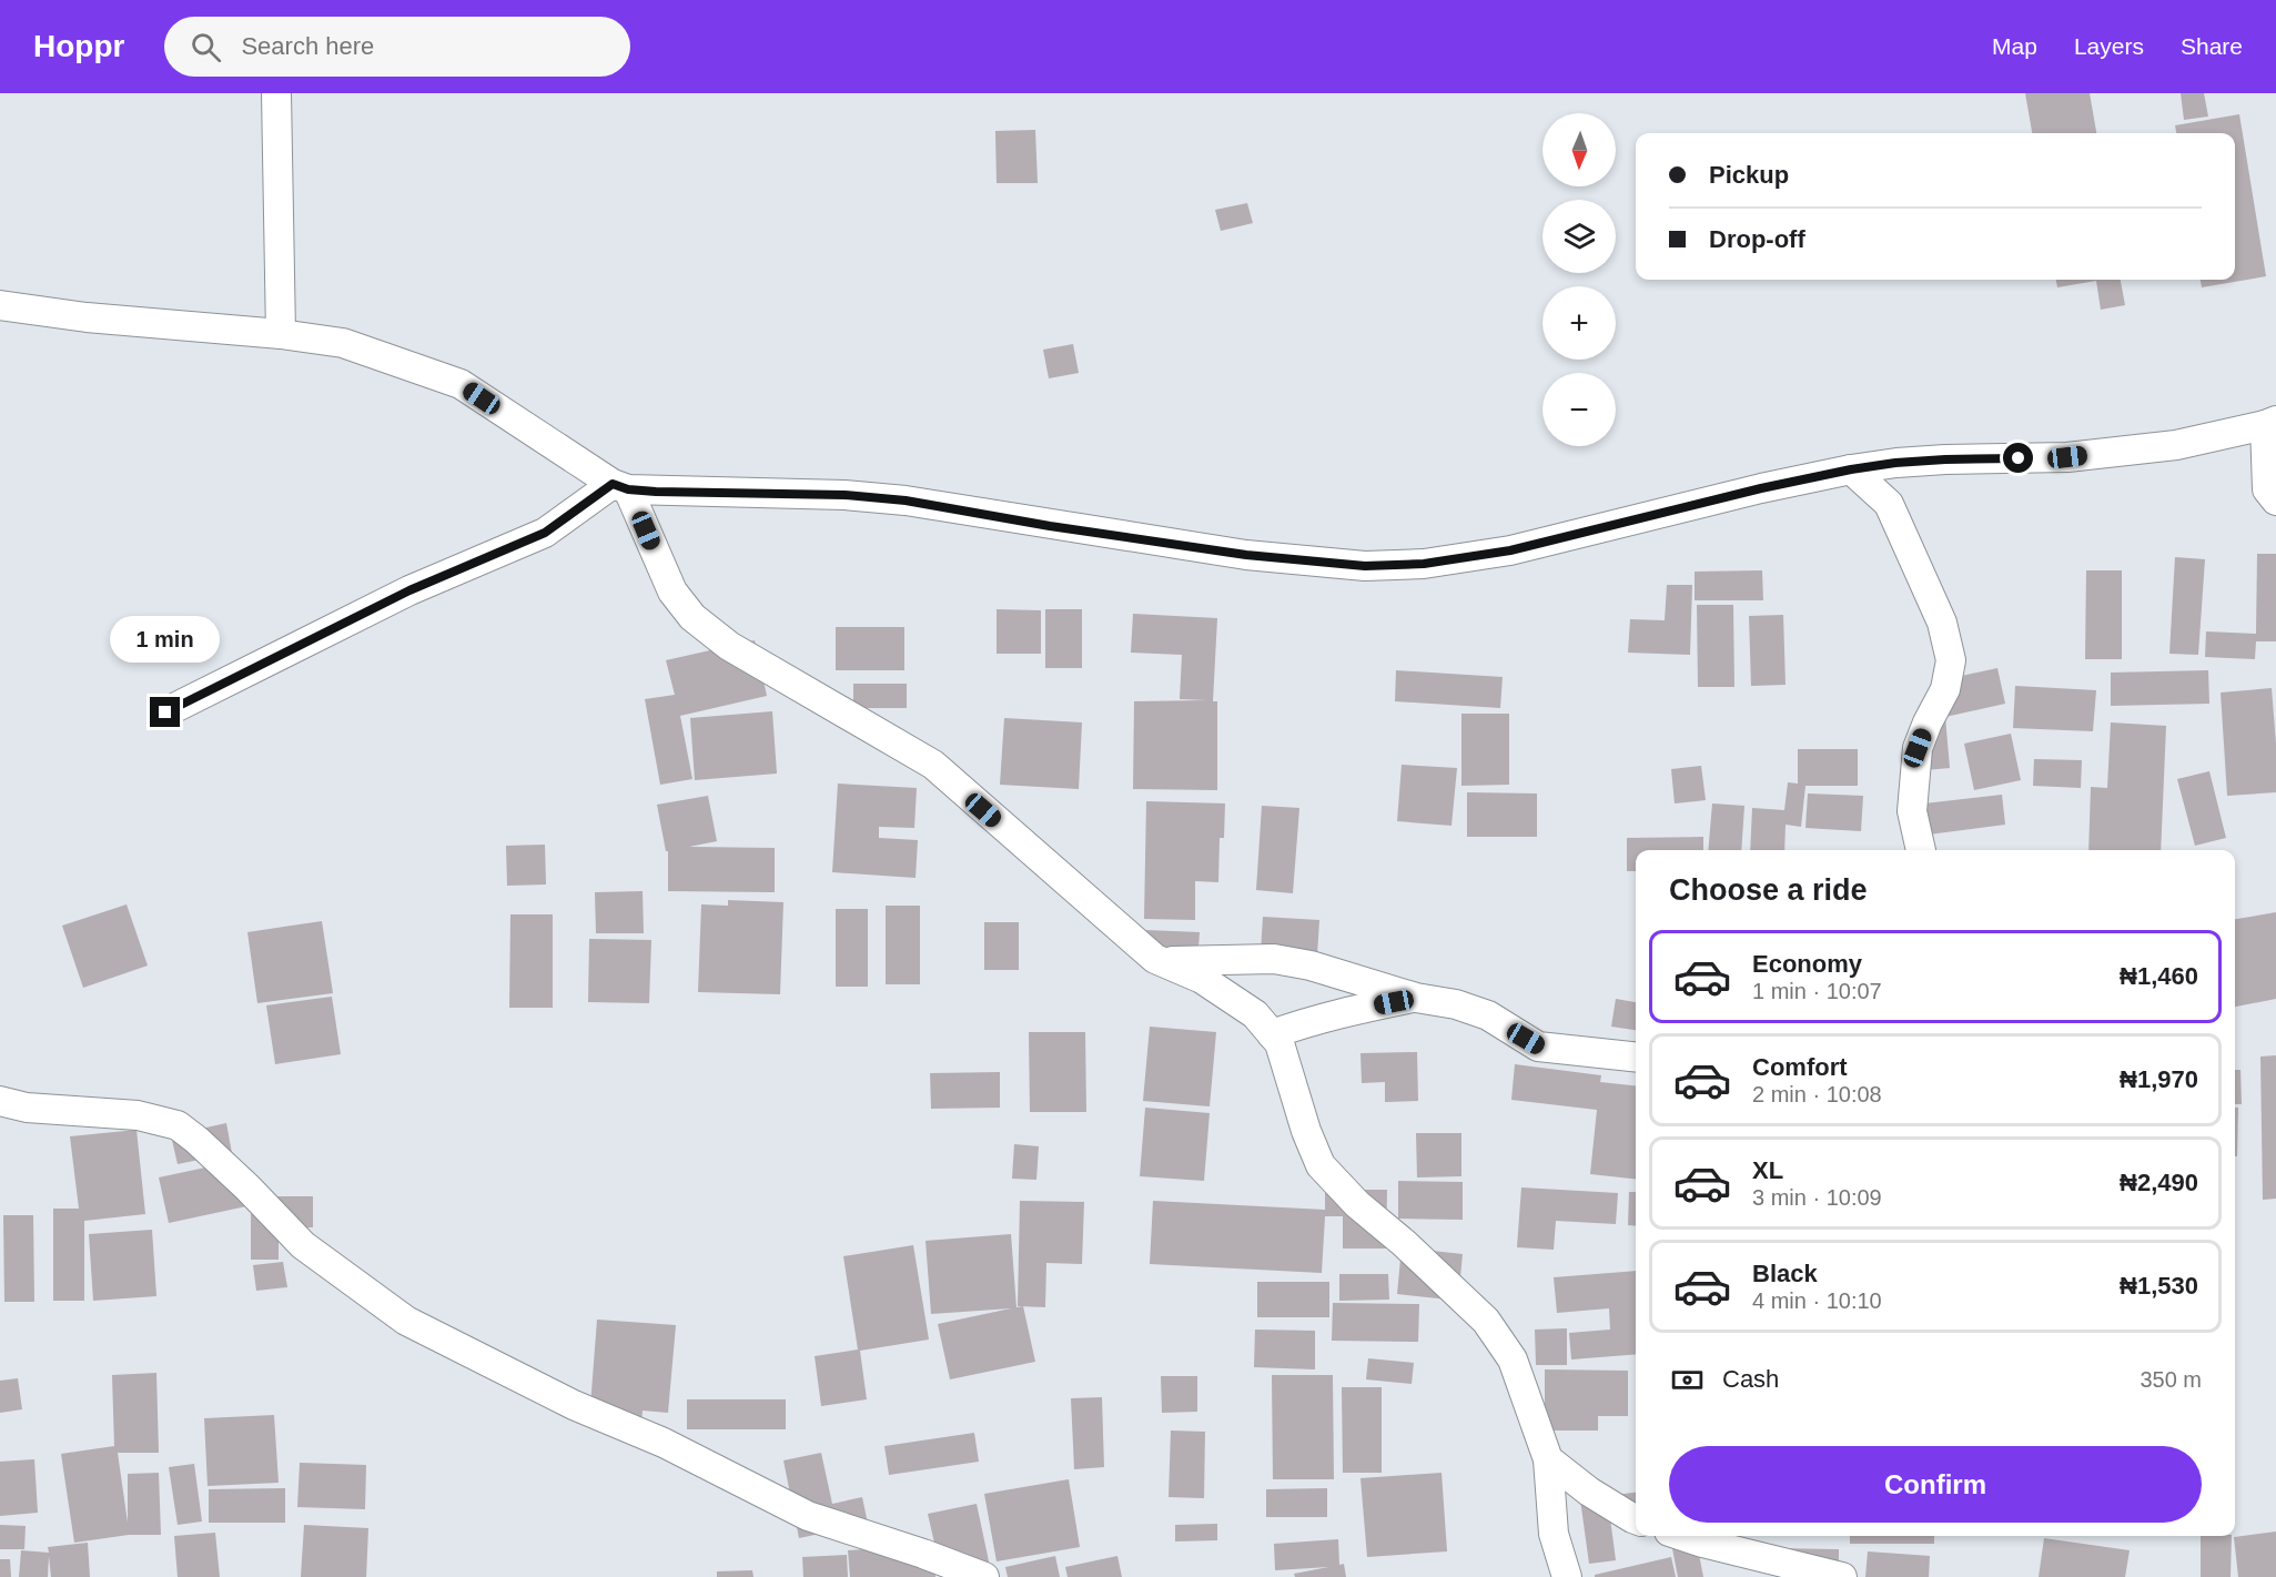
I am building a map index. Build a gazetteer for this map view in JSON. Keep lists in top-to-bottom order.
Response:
{
  "north": "bottom",
  "page": {
    "header": "Hoppr",
    "search": "Search here",
    "nav": ["Map", "Layers", "Share"],
    "map_buttons": ["+", "−"],
    "banner": ["Pickup", "Drop-off"],
    "bubble": "1 min",
    "heading": "Choose a ride",
    "list": [
      {
        "name": "Economy",
        "note": "1 min · 10:07",
        "value": "₦1,460"
      },
      {
        "name": "Comfort",
        "note": "2 min · 10:08",
        "value": "₦1,970"
      },
      {
        "name": "XL",
        "note": "3 min · 10:09",
        "value": "₦2,490"
      },
      {
        "name": "Black",
        "note": "4 min · 10:10",
        "value": "₦1,530"
      }
    ],
    "pay": ["Cash", "350 m"],
    "buttons": "Confirm"
  }
}
